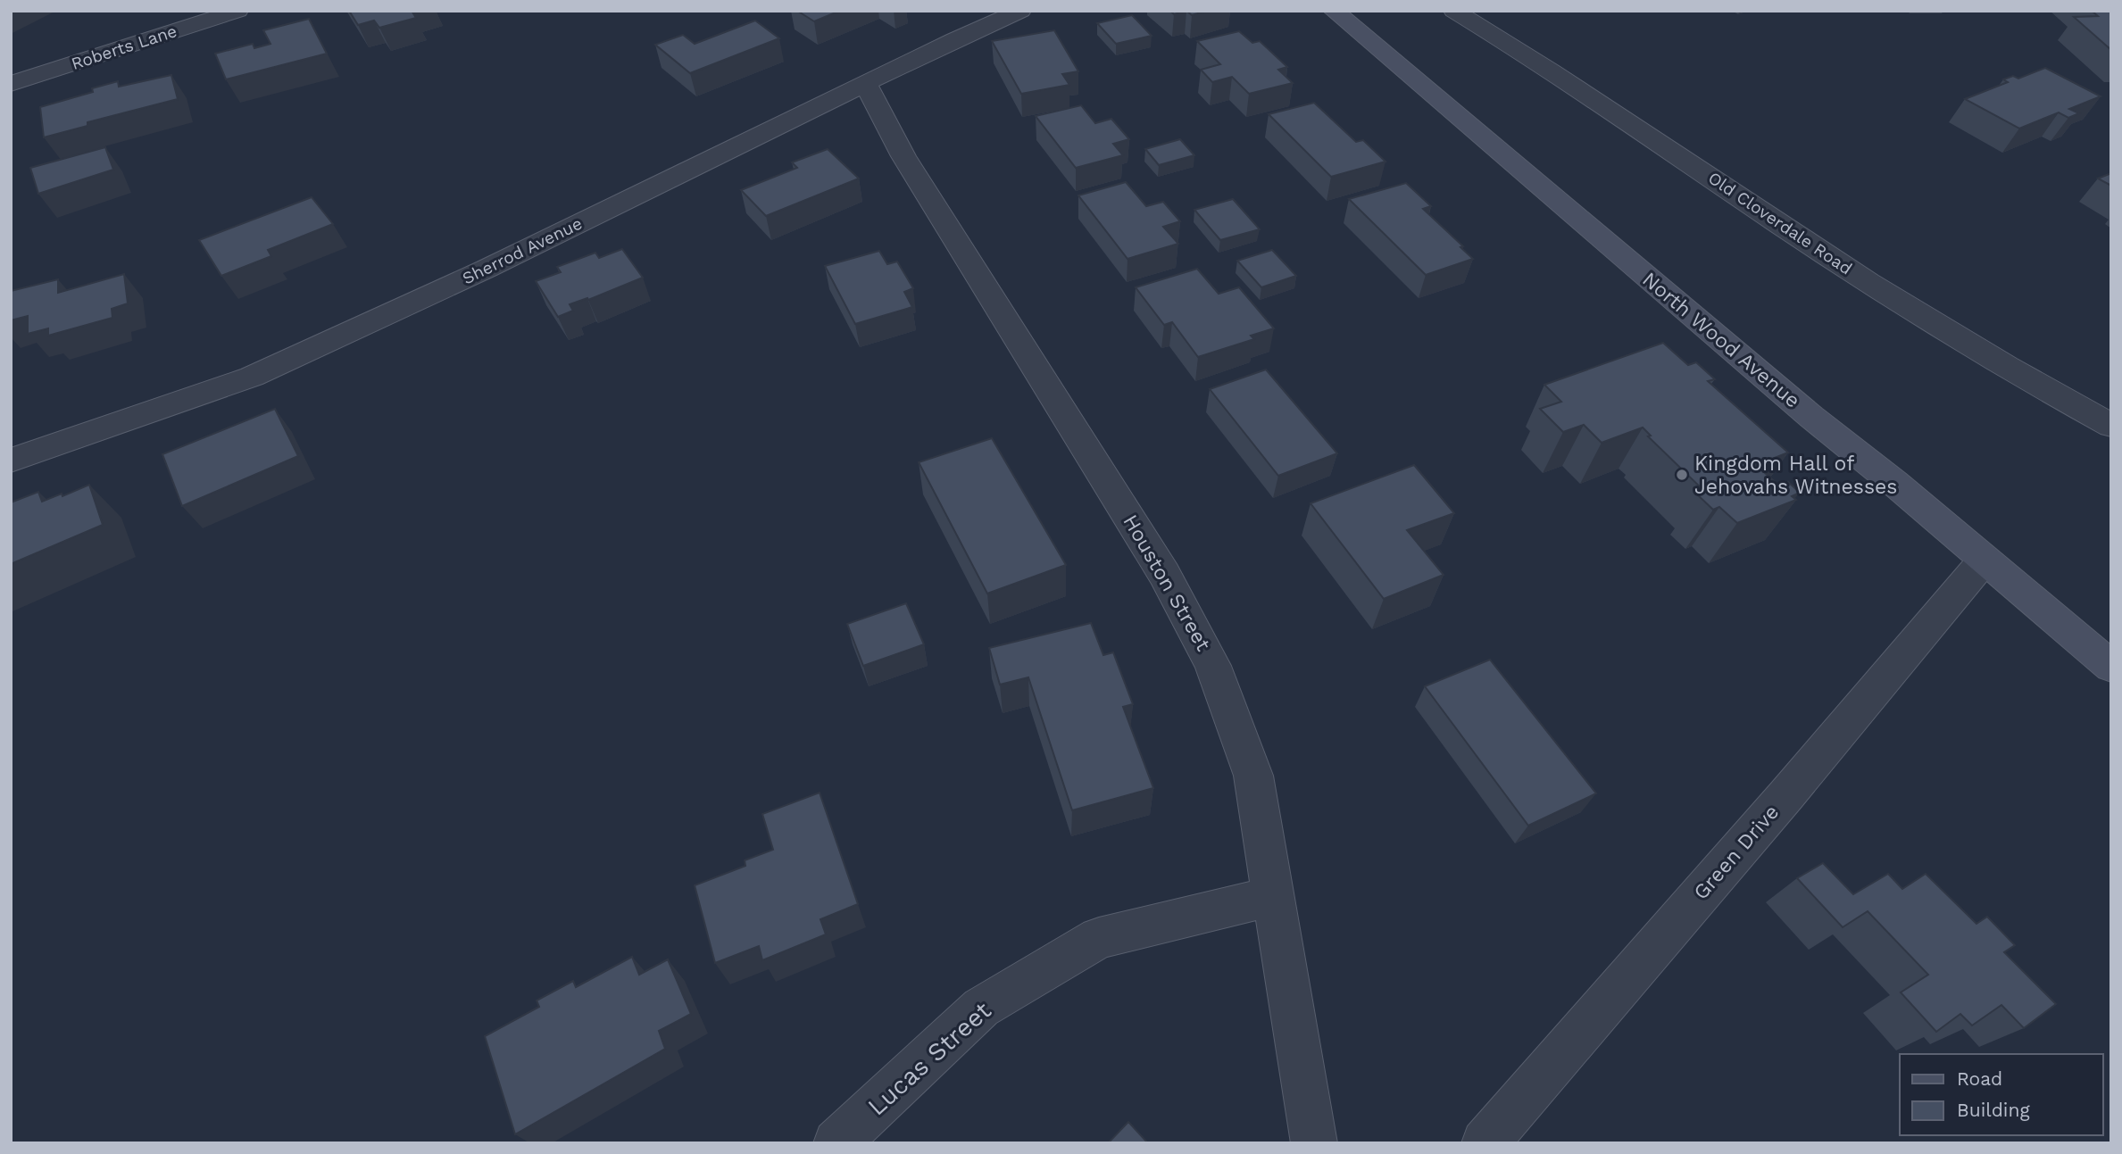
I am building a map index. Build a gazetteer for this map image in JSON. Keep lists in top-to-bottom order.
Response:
{
  "streets": {
    "main road": ["North Wood Avenue"],
    "street": [
      "Roberts Lane",
      "Old Cloverdale Road",
      "Sherrod Avenue",
      "Houston Street",
      "Green Drive",
      "Lucas Street"
    ]
  },
  "crossings": [
    ["Sherrod Avenue", "Houston Street"],
    ["North Wood Avenue", "Green Drive"],
    ["Houston Street", "Lucas Street"]
  ],
  "places": ["Kingdom Hall of Jehovahs Witnesses"],
  "legend": ["Road", "Building"]
}
